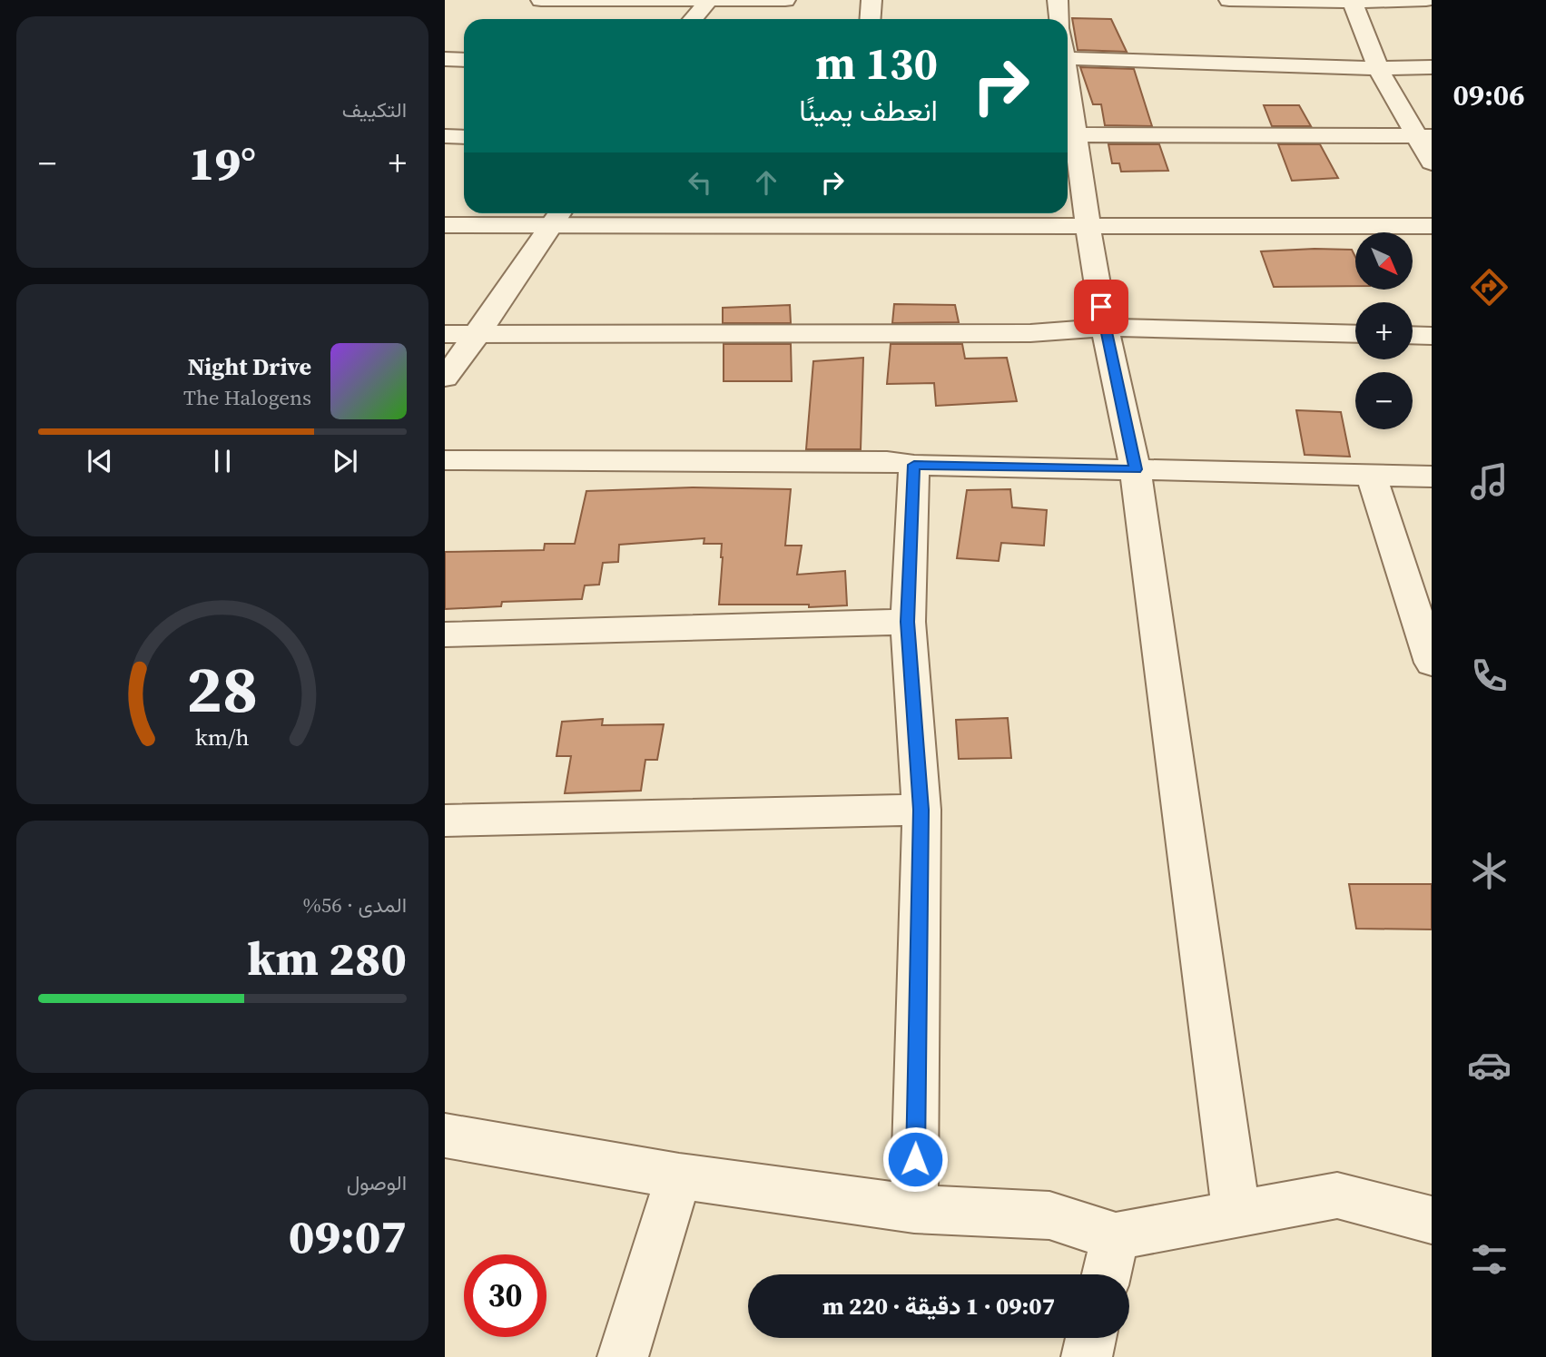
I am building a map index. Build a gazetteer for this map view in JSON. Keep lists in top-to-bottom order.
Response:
{
  "north": "bottom right",
  "page": {
    "tabs": "09:06",
    "tile": [
      "التكييف",
      ["المدى · 56%", "280 km"],
      ["الوصول", "09:07"]
    ],
    "turn": ["130 m", "انعطف يمينًا"],
    "heat": ["−", "19°", "+"],
    "map_buttons": ["+", "−"],
    "song": ["Night Drive", "The Halogens"],
    "limit": "30",
    "trip": "09:07 · 1 دقيقة · 220 m",
    "gauge": ["28", "km/h"]
  }
}
